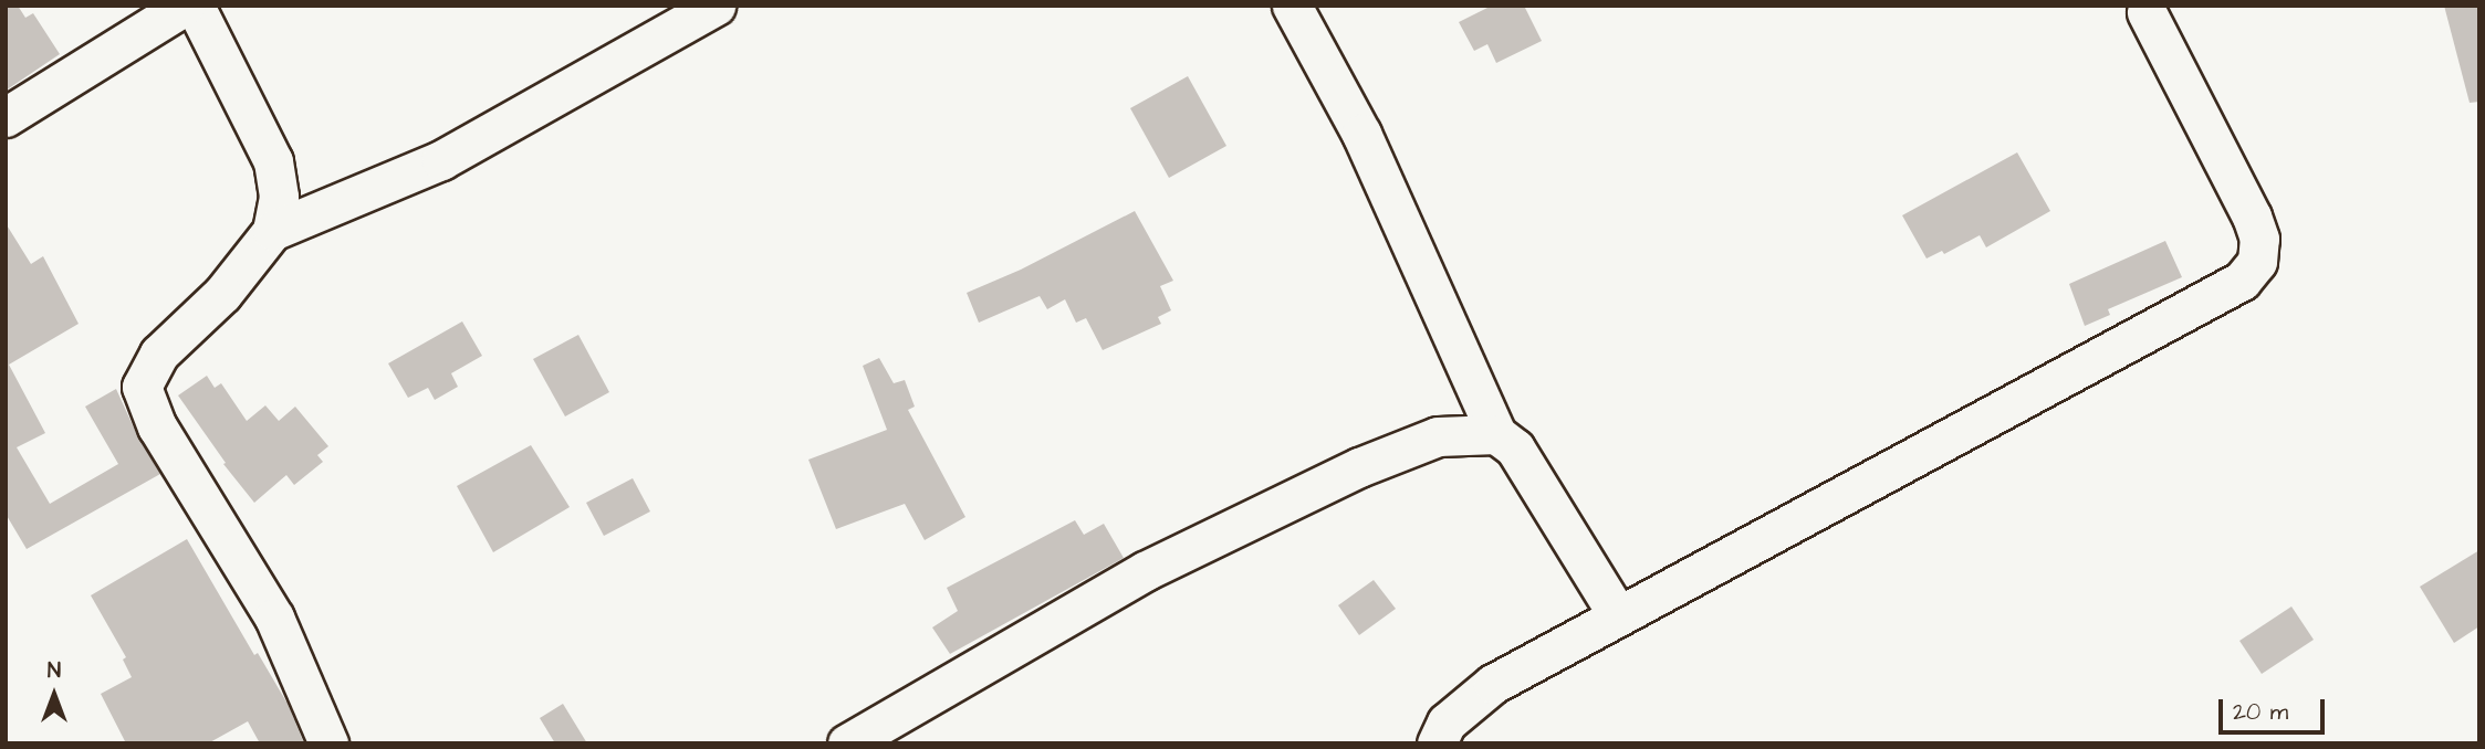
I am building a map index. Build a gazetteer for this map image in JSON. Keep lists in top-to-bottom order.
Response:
{
  "scale_bar": "20 m",
  "north": "top"
}
